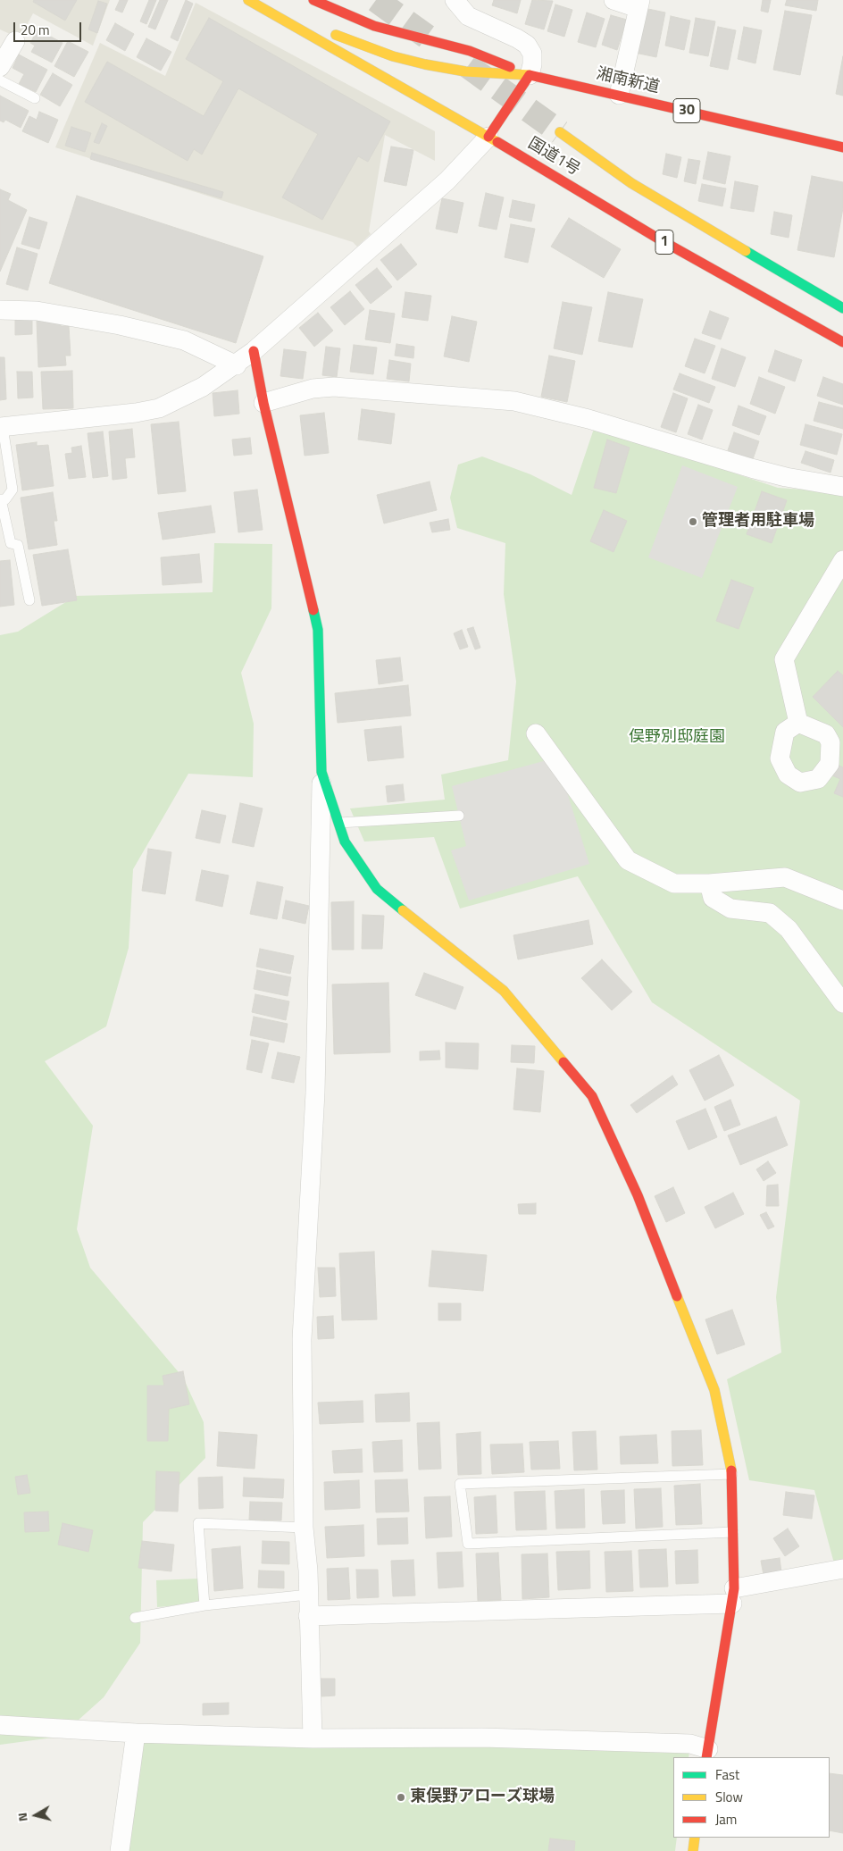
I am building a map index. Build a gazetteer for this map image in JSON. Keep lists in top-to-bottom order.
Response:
{
  "streets": {
    "main road": [
      "湘南新道",
      "30",
      "国道1号",
      "1"
    ]
  },
  "parks": ["俣野別邸庭園"],
  "places": ["管理者用駐車場", "東俣野アローズ球場"],
  "legend": ["Fast", "Slow", "Jam"],
  "scale_bar": "20 m",
  "north": "left"
}
